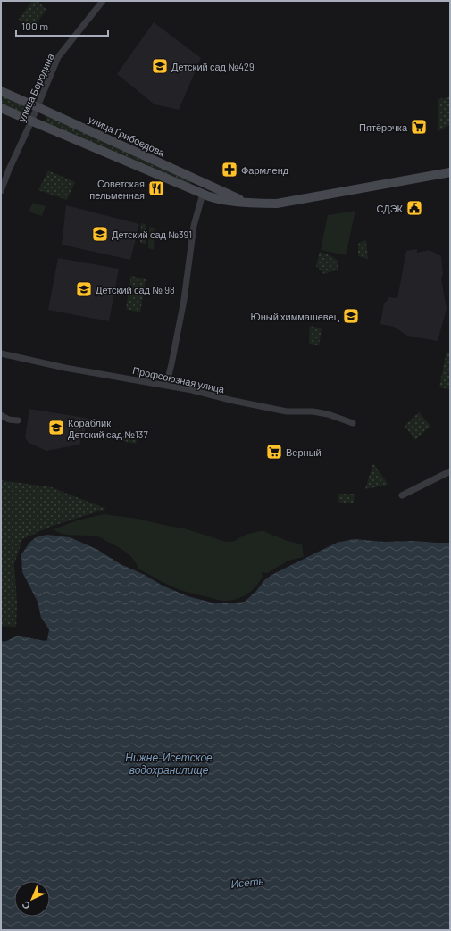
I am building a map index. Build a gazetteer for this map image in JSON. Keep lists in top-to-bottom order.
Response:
{
  "streets": {
    "main road": ["улица Грибоедова"],
    "street": ["улица Бородина", "Профсоюзная улица"]
  },
  "crossings": [
    ["улица Бородина", "улица Грибоедова"]
  ],
  "water": ["Нижне-Исетское водохранилище", "Исеть"],
  "places": {
    "school or university": [
      "Детский сад №429",
      "Детский сад №391",
      "Детский сад № 98",
      "Юный химмашевец",
      "Кораблик Детский сад №137"
    ],
    "supermarket": ["Пятёрочка", "Верный"],
    "pharmacy": ["Фармленд"],
    "restaurant": ["Советская пельменная"],
    "public building": ["СДЭК"]
  },
  "scale_bar": "100 m",
  "north": "bottom left"
}
